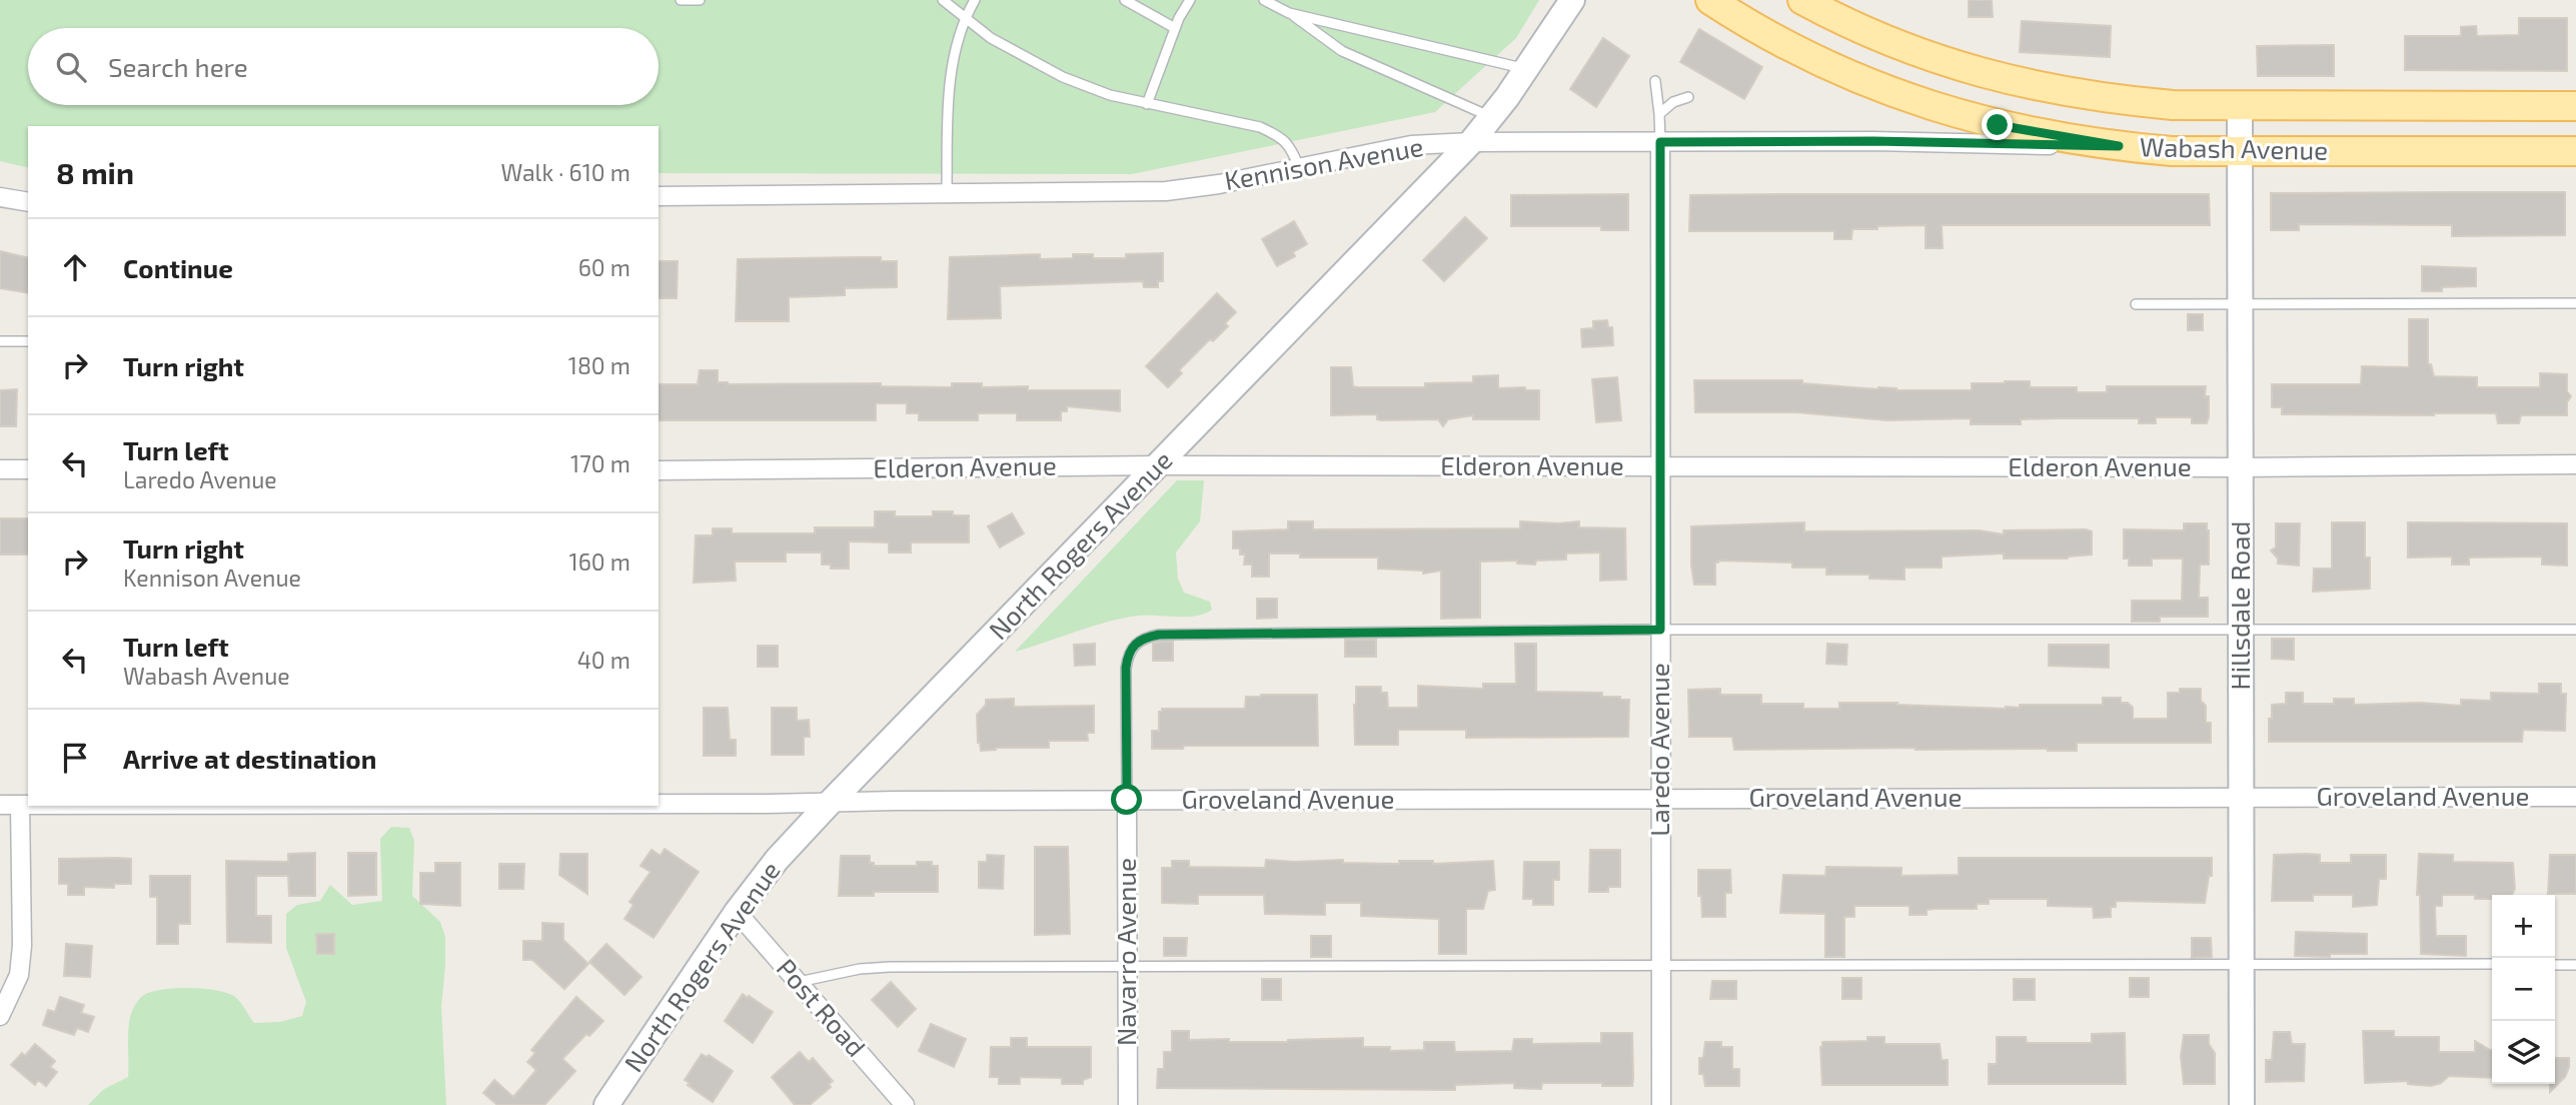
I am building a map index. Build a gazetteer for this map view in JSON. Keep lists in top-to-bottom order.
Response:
{
  "streets": {
    "main road": ["Wabash Avenue"],
    "street": [
      "Kennison Avenue",
      "Elderon Avenue",
      "North Rogers Avenue",
      "Hillsdale Road",
      "Laredo Avenue",
      "Groveland Avenue",
      "Navarro Avenue",
      "Post Road"
    ]
  },
  "crossings": [
    ["Wabash Avenue", "Kennison Avenue"],
    ["Wabash Avenue", "Hillsdale Road"],
    ["Kennison Avenue", "North Rogers Avenue"],
    ["Kennison Avenue", "Laredo Avenue"],
    ["Elderon Avenue", "North Rogers Avenue"],
    ["Elderon Avenue", "Hillsdale Road"],
    ["Elderon Avenue", "Laredo Avenue"],
    ["North Rogers Avenue", "Groveland Avenue"],
    ["North Rogers Avenue", "Post Road"],
    ["Hillsdale Road", "Groveland Avenue"],
    ["Laredo Avenue", "Groveland Avenue"],
    ["Groveland Avenue", "Navarro Avenue"]
  ],
  "page": {
    "search": "Search here",
    "heading": ["8 min", "Walk · 610 m"],
    "list": [
      ["Continue", "60 m"],
      ["Turn right", "180 m"],
      ["Turn left", "Laredo Avenue", "170 m"],
      ["Turn right", "Kennison Avenue", "160 m"],
      ["Turn left", "Wabash Avenue", "40 m"],
      "Arrive at destination"
    ],
    "map_buttons": ["+", "−"]
  }
}
